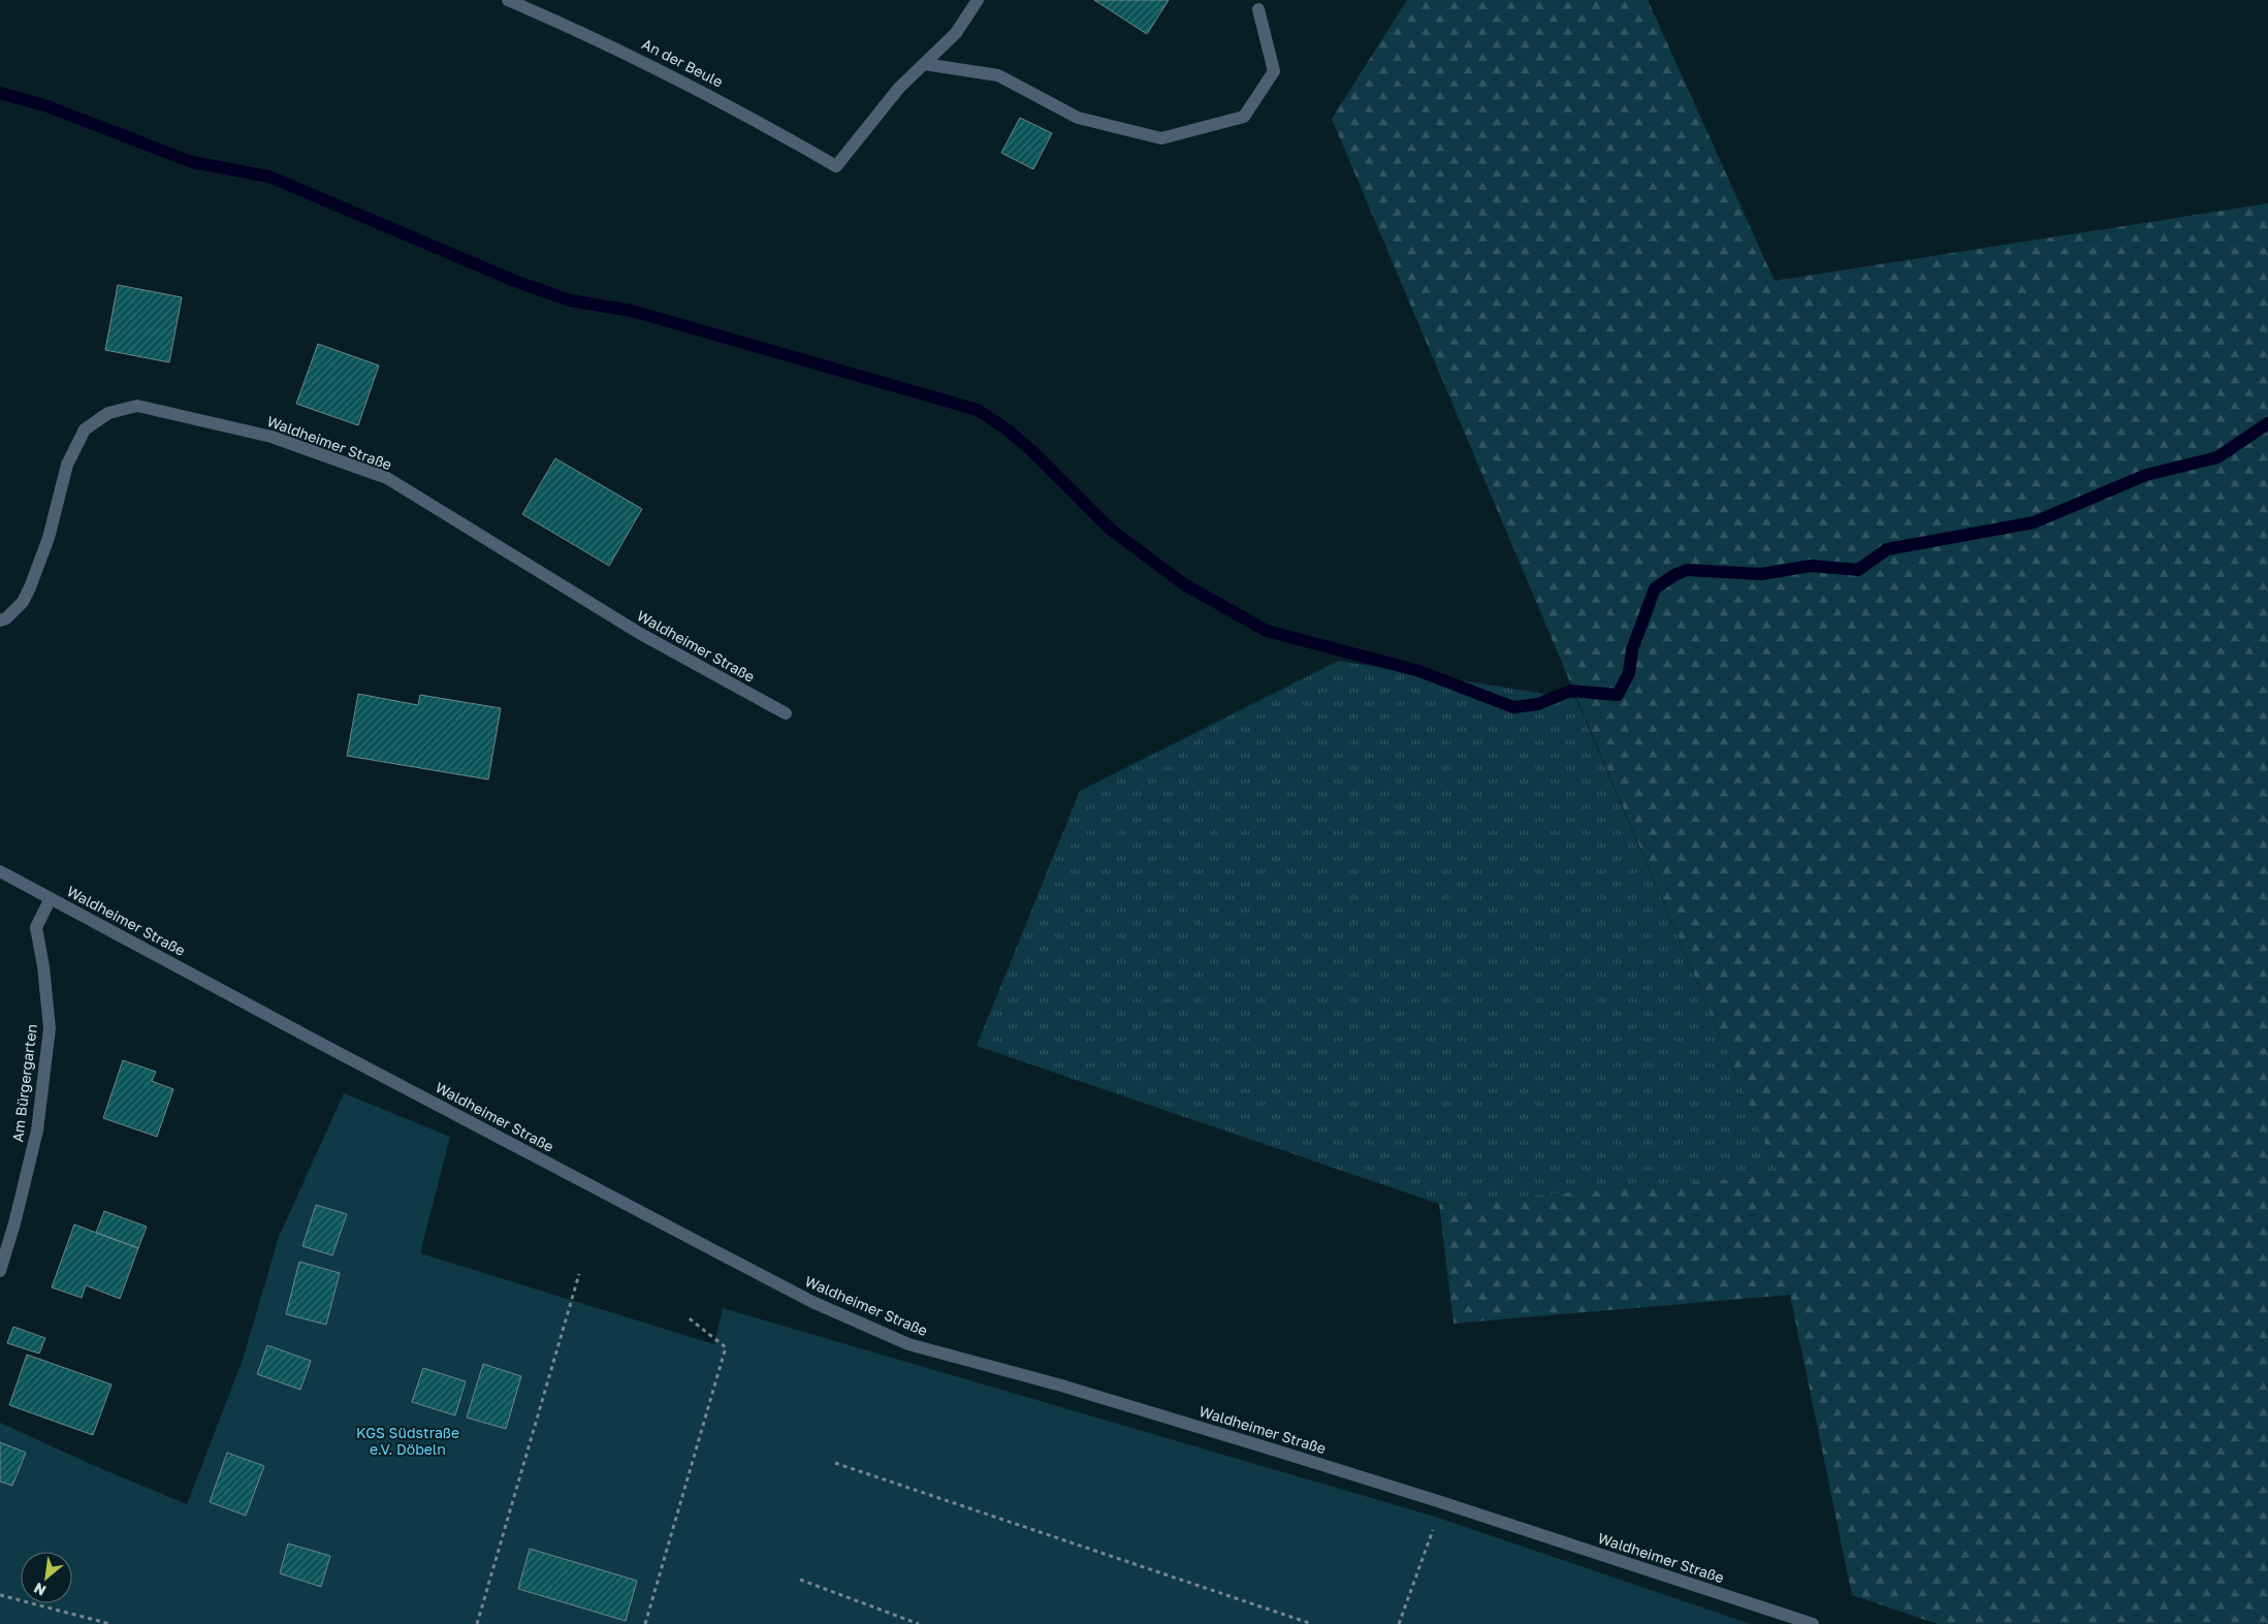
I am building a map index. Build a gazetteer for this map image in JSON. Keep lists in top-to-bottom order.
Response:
{
  "streets": {
    "street": ["An der Beule", "Waldheimer Straße", "Am Bürgergarten"]
  },
  "crossings": [
    ["Waldheimer Straße", "Am Bürgergarten"]
  ],
  "parks": ["KGS Südstraße e.V. Döbeln"],
  "north": "bottom left"
}
